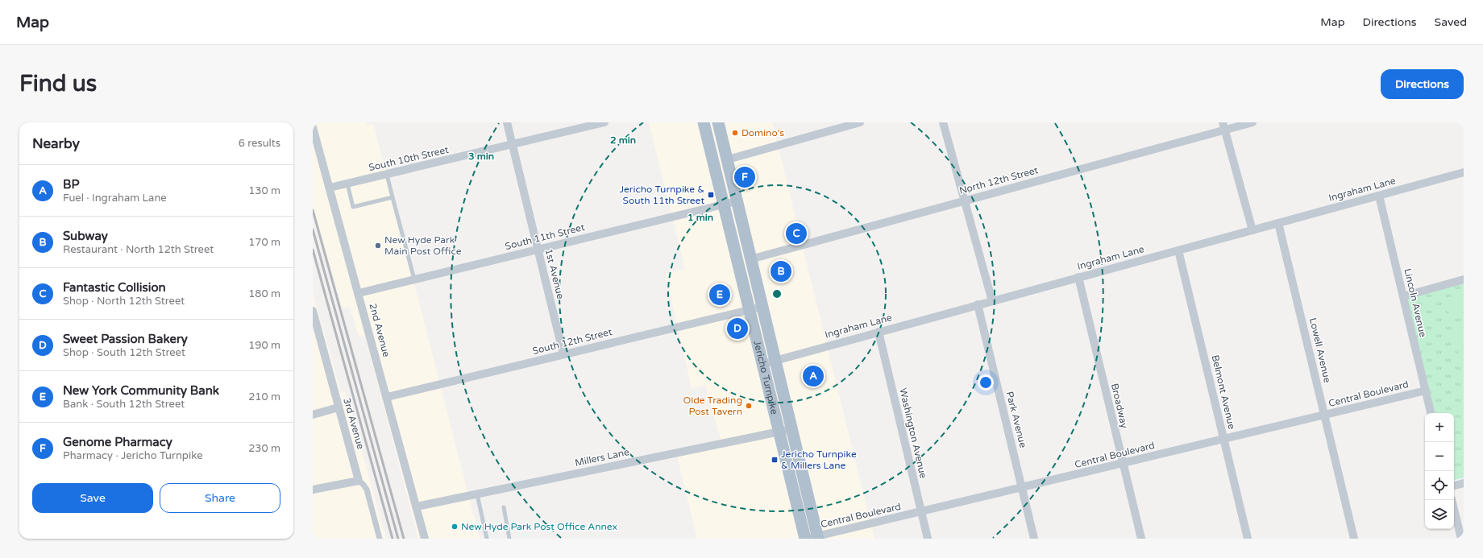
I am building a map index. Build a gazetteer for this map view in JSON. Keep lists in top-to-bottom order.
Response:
{
  "streets": {
    "main road": ["Jericho Turnpike"],
    "street": [
      "South 10th Street",
      "North 12th Street",
      "Ingraham Lane",
      "South 11th Street",
      "1st Avenue",
      "Lincoln Avenue",
      "2nd Avenue",
      "South 12th Street",
      "Lowell Avenue",
      "Belmont Avenue",
      "Central Boulevard",
      "Broadway",
      "Park Avenue",
      "3rd Avenue",
      "Washington Avenue",
      "Millers Lane"
    ]
  },
  "crossings": [
    ["South 10th Street", "1st Avenue"],
    ["South 10th Street", "2nd Avenue"],
    ["North 12th Street", "Jericho Turnpike"],
    ["Ingraham Lane", "Lincoln Avenue"],
    ["Ingraham Lane", "Lowell Avenue"],
    ["Ingraham Lane", "Jericho Turnpike"],
    ["Ingraham Lane", "Belmont Avenue"],
    ["Ingraham Lane", "Broadway"],
    ["Ingraham Lane", "Park Avenue"],
    ["Ingraham Lane", "Washington Avenue"],
    ["South 11th Street", "1st Avenue"],
    ["South 11th Street", "2nd Avenue"],
    ["South 11th Street", "Jericho Turnpike"],
    ["1st Avenue", "South 12th Street"],
    ["Lincoln Avenue", "Central Boulevard"],
    ["2nd Avenue", "South 12th Street"],
    ["2nd Avenue", "Millers Lane"],
    ["South 12th Street", "Jericho Turnpike"],
    ["Lowell Avenue", "Central Boulevard"],
    ["Jericho Turnpike", "Central Boulevard"],
    ["Jericho Turnpike", "Millers Lane"],
    ["Belmont Avenue", "Central Boulevard"],
    ["Central Boulevard", "Broadway"],
    ["Central Boulevard", "Park Avenue"],
    ["Central Boulevard", "Washington Avenue"]
  ],
  "places": {
    "other": [
      "Domino's",
      "New Hyde Park Main Post Office",
      "Olde Trading Post Tavern",
      "New Hyde Park Post Office Annex"
    ],
    "transit": ["Jericho Turnpike & South 11th Street", "Jericho Turnpike & Millers Lane"]
  },
  "page": {
    "header": "Map",
    "nav": ["Map", "Directions", "Saved"],
    "buttons": [
      "Directions",
      ["Save", "Share"]
    ],
    "title": "Find us",
    "heading": ["Nearby", "6 results"],
    "list": [
      {
        "mark": "A",
        "name": "BP",
        "note": "Fuel · Ingraham Lane",
        "value": "130 m"
      },
      {
        "mark": "B",
        "name": "Subway",
        "note": "Restaurant · North 12th Street",
        "value": "170 m"
      },
      {
        "mark": "C",
        "name": "Fantastic Collision",
        "note": "Shop · North 12th Street",
        "value": "180 m"
      },
      {
        "mark": "D",
        "name": "Sweet Passion Bakery",
        "note": "Shop · South 12th Street",
        "value": "190 m"
      },
      {
        "mark": "E",
        "name": "New York Community Bank",
        "note": "Bank · South 12th Street",
        "value": "210 m"
      },
      {
        "mark": "F",
        "name": "Genome Pharmacy",
        "note": "Pharmacy · Jericho Turnpike",
        "value": "230 m"
      }
    ],
    "pins": [
      "F",
      "C",
      "B",
      "E",
      "D",
      "A"
    ],
    "map_buttons": ["+", "−"]
  },
  "rings": ["2 min", "3 min", "1 min"]
}
